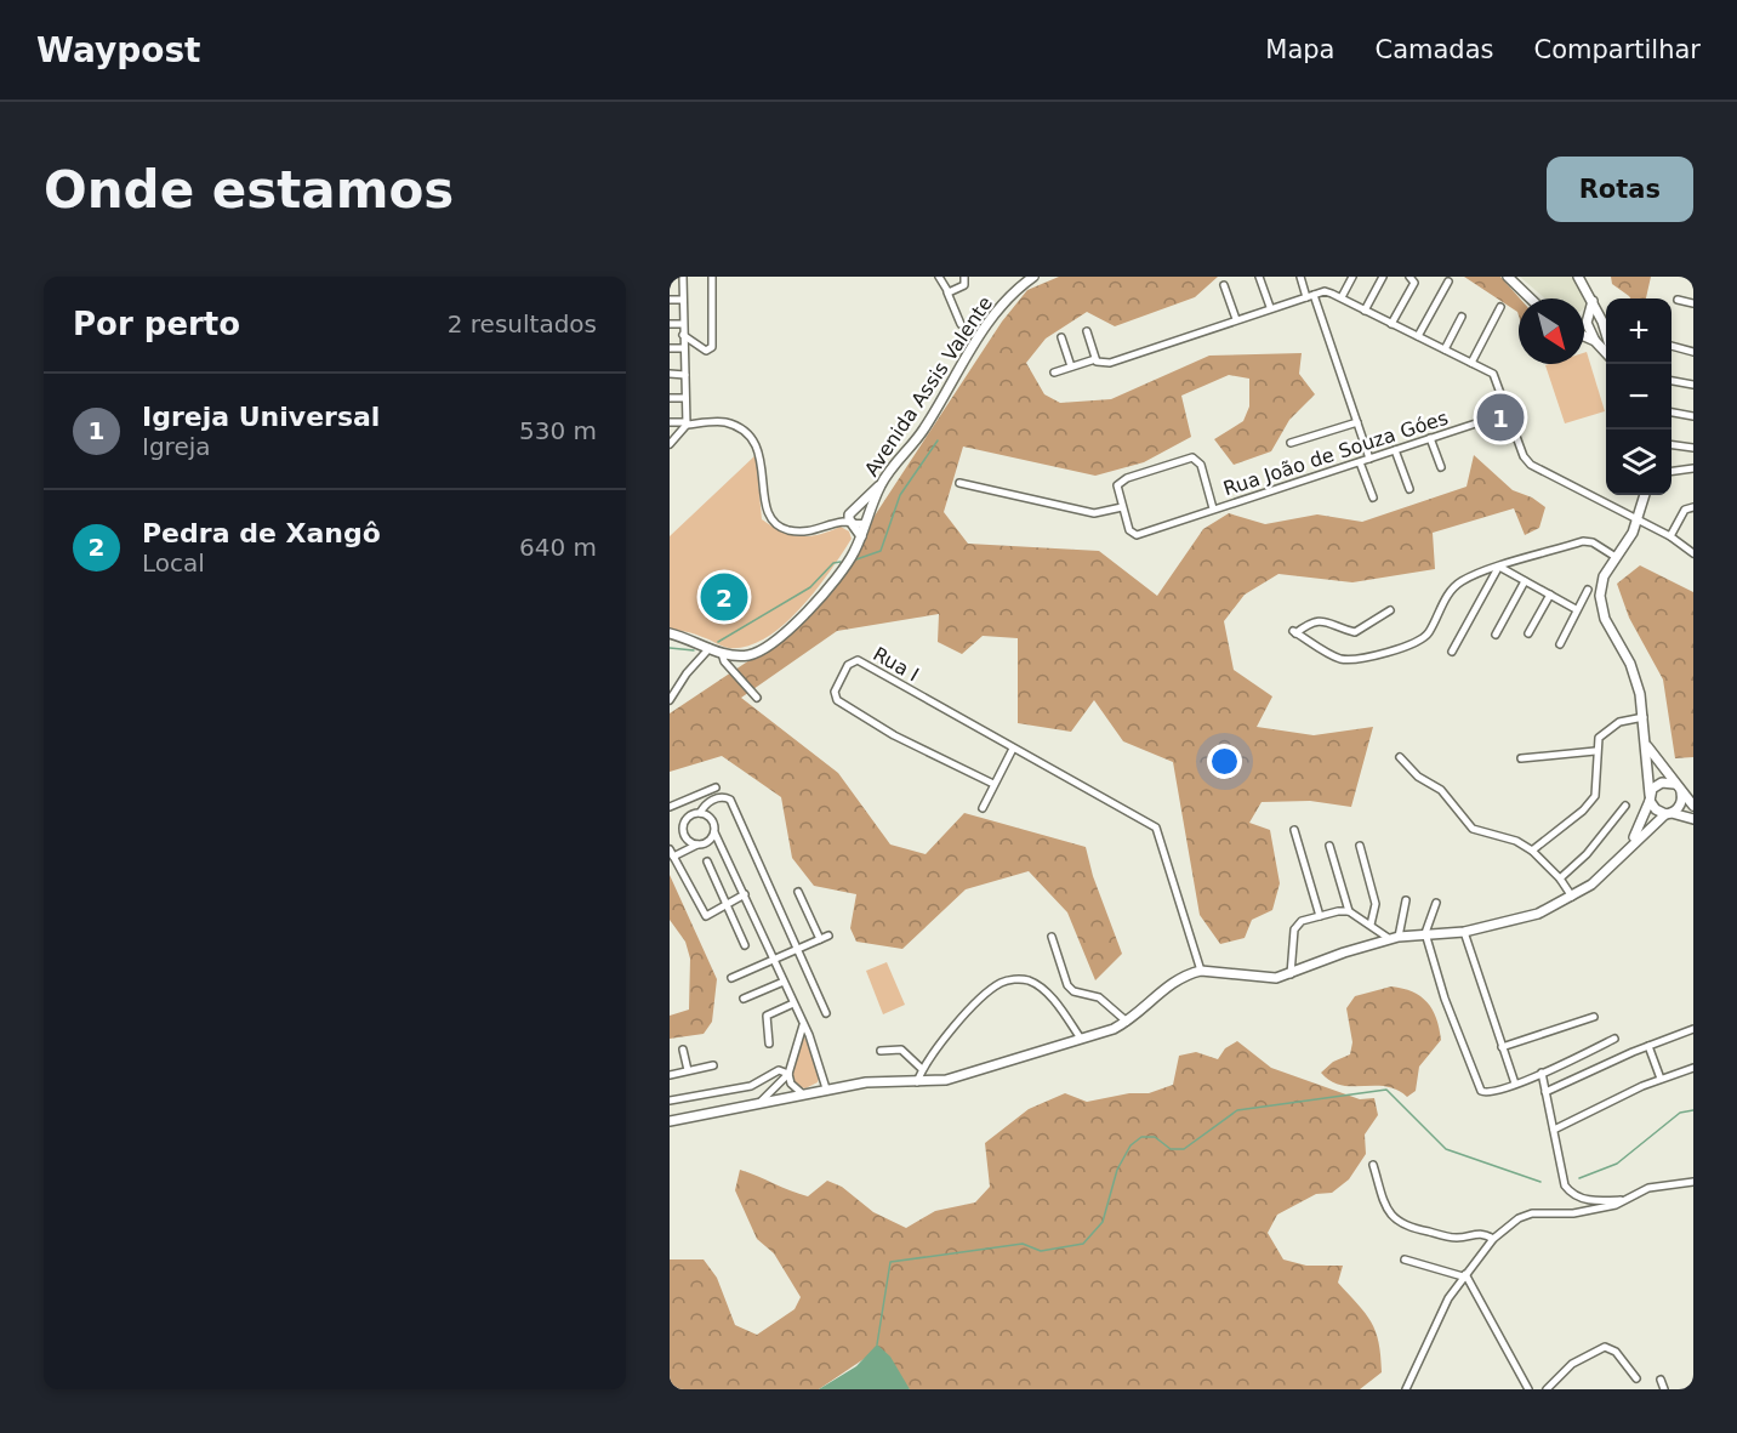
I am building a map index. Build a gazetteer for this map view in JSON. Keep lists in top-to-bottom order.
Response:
{
  "streets": {
    "main road": ["Avenida Assis Valente"],
    "street": ["Rua João de Souza Góes", "Rua I"]
  },
  "north": "bottom right",
  "page": {
    "header": "Waypost",
    "nav": ["Mapa", "Camadas", "Compartilhar"],
    "buttons": "Rotas",
    "title": "Onde estamos",
    "heading": ["Por perto", "2 resultados"],
    "map_buttons": ["+", "−"],
    "list": [
      {
        "mark": "1",
        "name": "Igreja Universal",
        "note": "Igreja",
        "value": "530 m"
      },
      {
        "mark": "2",
        "name": "Pedra de Xangô",
        "note": "Local",
        "value": "640 m"
      }
    ],
    "pins": ["1", "2"]
  }
}
